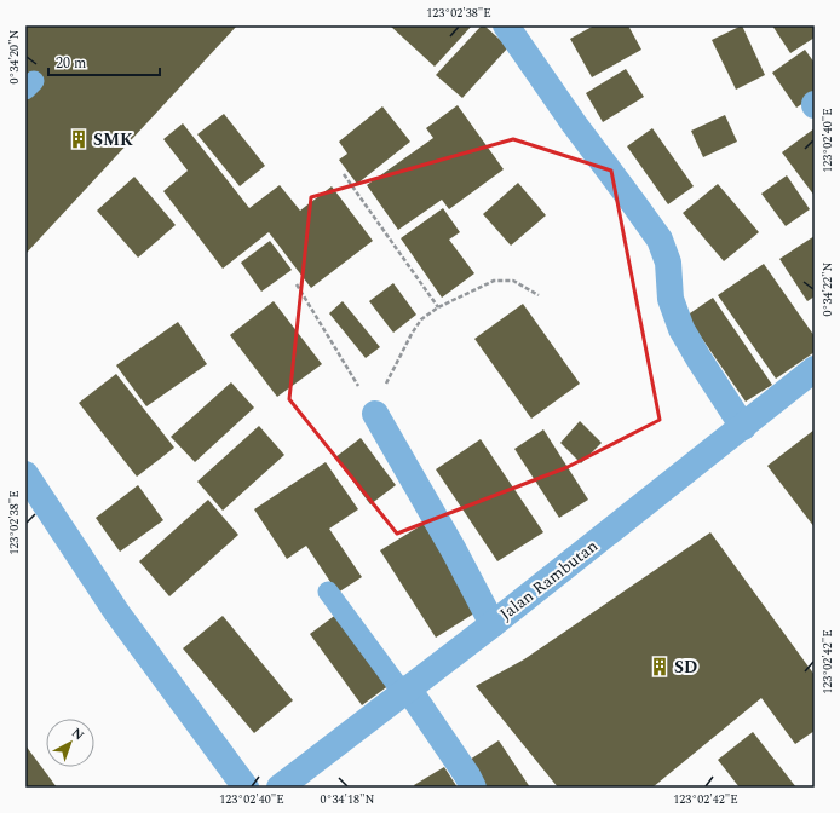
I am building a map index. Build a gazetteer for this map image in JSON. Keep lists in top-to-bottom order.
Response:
{
  "streets": {
    "street": ["Jalan Rambutan"]
  },
  "places": {
    "building": ["SMK", "SD"]
  },
  "scale_bar": "20 m",
  "north": "top right",
  "coordinates": [
    "123°02'38\"E",
    "0°34'20\"N",
    "123°02'40\"E",
    "0°34'22\"N",
    "123°02'42\"E",
    "0°34'18\"N"
  ]
}
